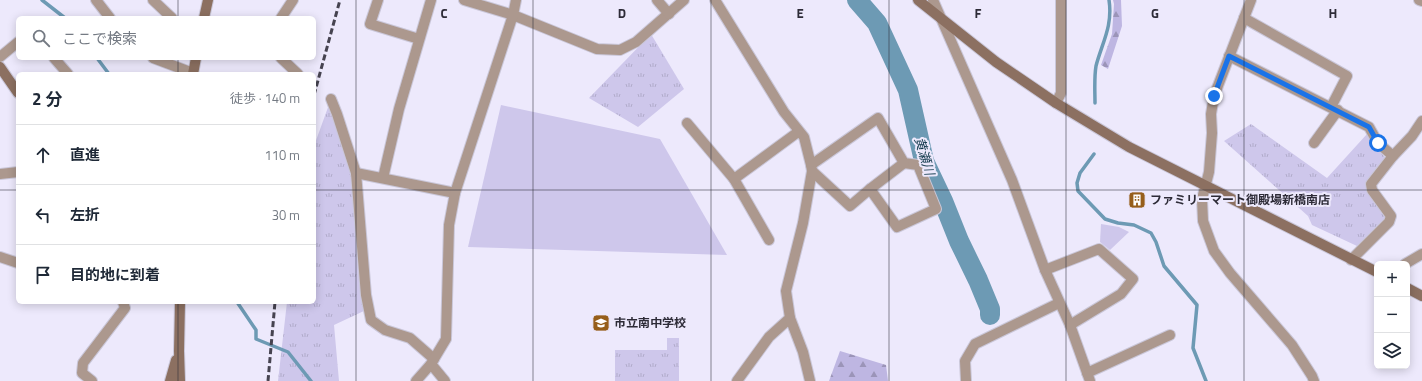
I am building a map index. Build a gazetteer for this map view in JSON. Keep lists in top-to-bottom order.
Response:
{
  "water": ["黄瀬川"],
  "places": {
    "building": ["ファミリーマート御殿場新橋南店"],
    "school or university": ["市立南中学校"]
  },
  "page": {
    "search": "ここで検索",
    "heading": ["2 分", "徒歩 · 140 m"],
    "list": [
      ["直進", "110 m"],
      ["左折", "30 m"],
      "目的地に到着"
    ],
    "map_buttons": ["+", "−"]
  },
  "grid": {
    "columns": [
      "C",
      "D",
      "E",
      "F",
      "G",
      "H"
    ]
  }
}
